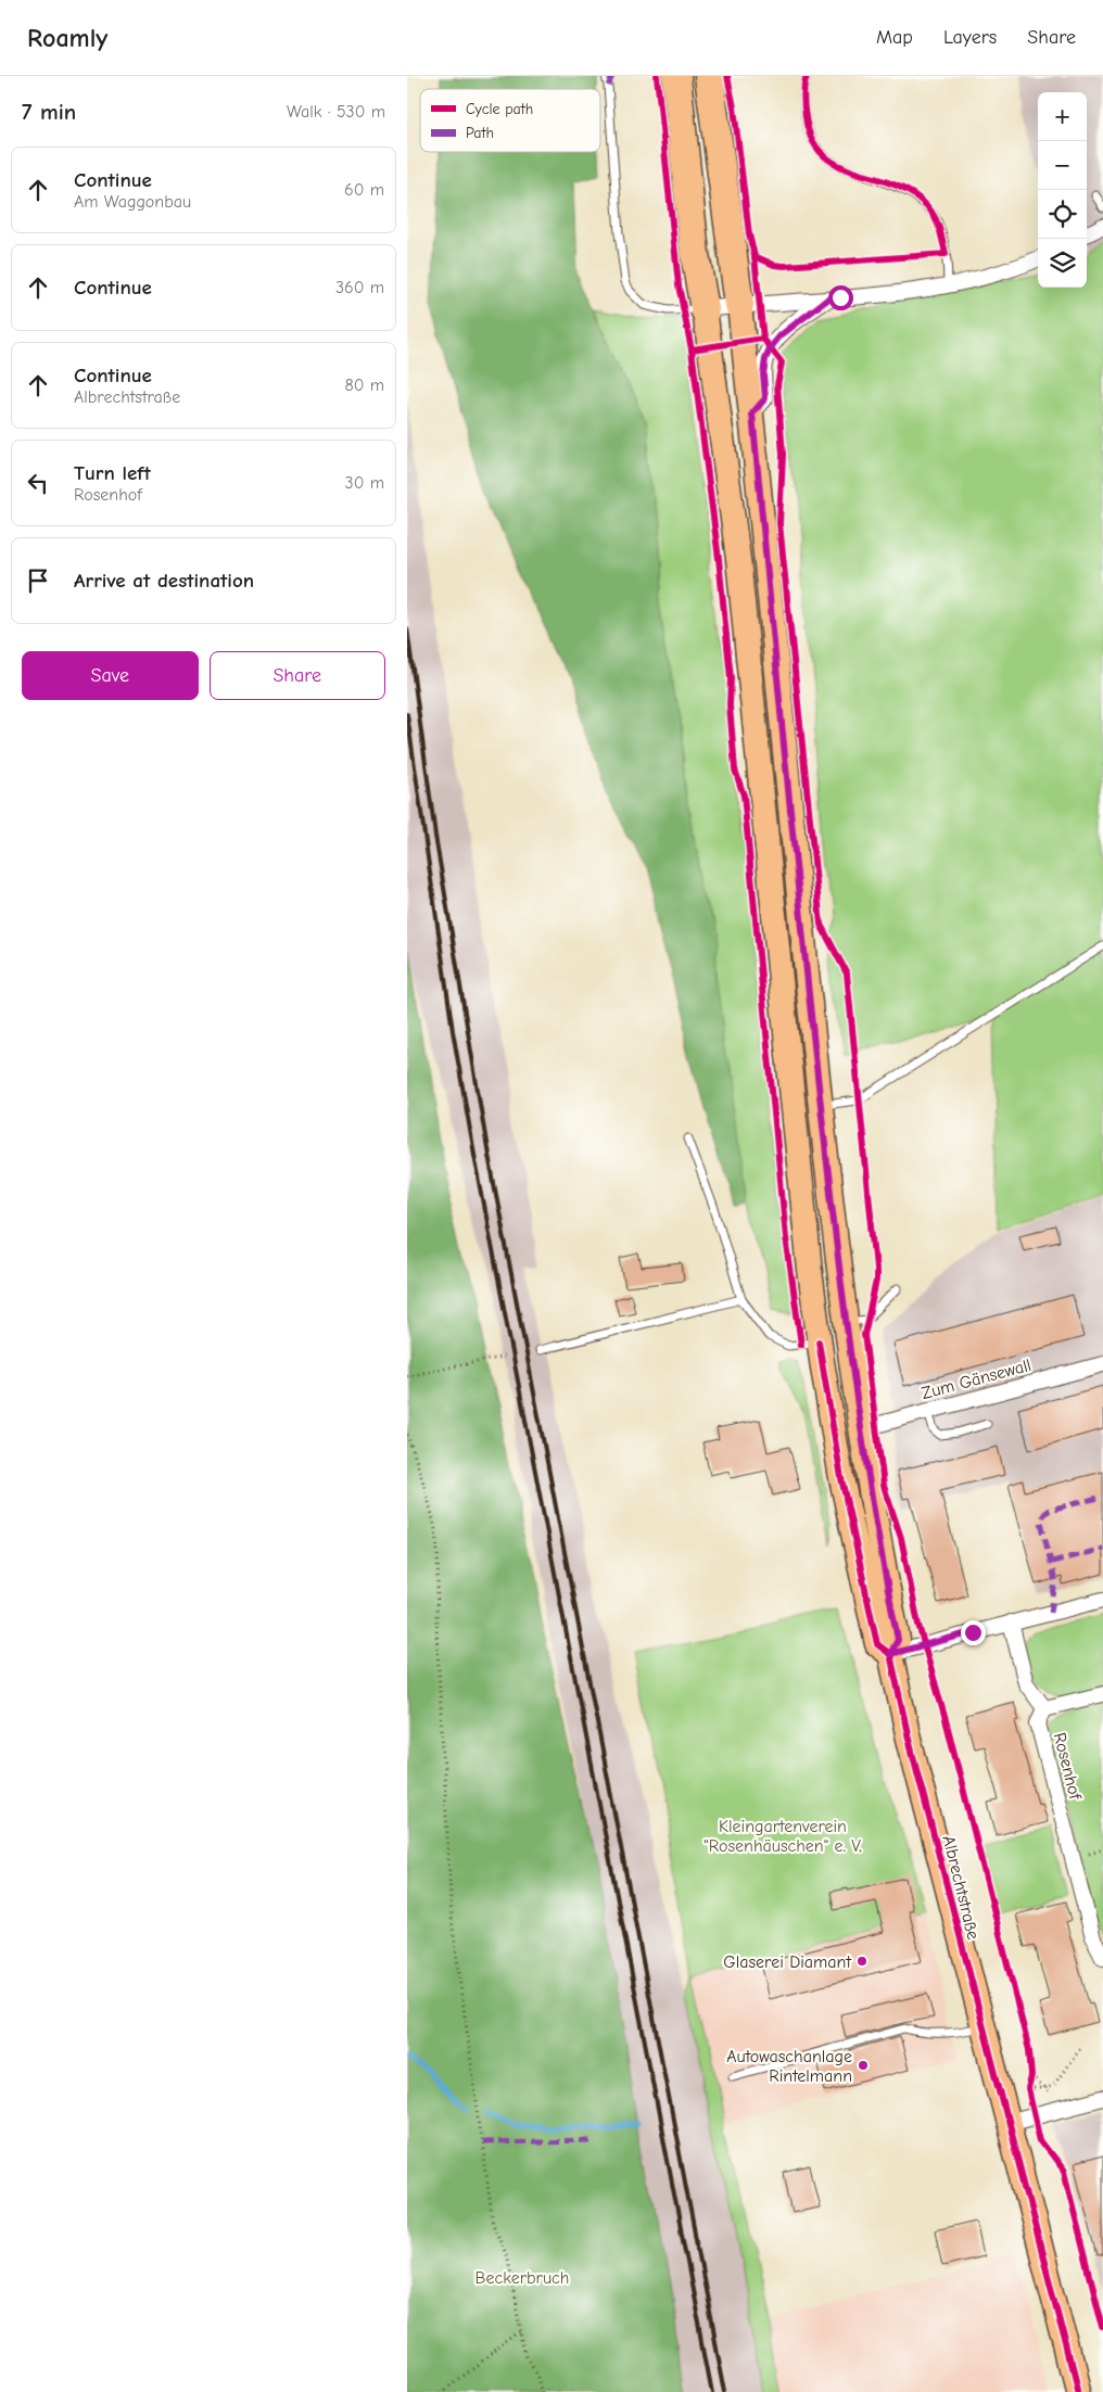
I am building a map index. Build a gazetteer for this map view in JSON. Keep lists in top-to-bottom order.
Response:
{
  "streets": {
    "main road": ["Albrechtstraße"],
    "street": ["Zum Gänsewall", "Rosenhof"]
  },
  "crossings": [
    ["Zum Gänsewall", "Albrechtstraße"]
  ],
  "parks": ["Kleingartenverein \"Rosenhäuschen\" e. V.", "Beckerbruch"],
  "places": ["Glaserei Diamant", "Autowaschanlage Rintelmann"],
  "legend": ["Cycle path", "Path"],
  "page": {
    "header": "Roamly",
    "nav": ["Map", "Layers", "Share"],
    "heading": ["7 min", "Walk · 530 m"],
    "map_buttons": ["+", "−"],
    "list": [
      ["Continue", "Am Waggonbau", "60 m"],
      ["Continue", "360 m"],
      ["Continue", "Albrechtstraße", "80 m"],
      ["Turn left", "Rosenhof", "30 m"],
      "Arrive at destination"
    ],
    "buttons": ["Save", "Share"]
  }
}
